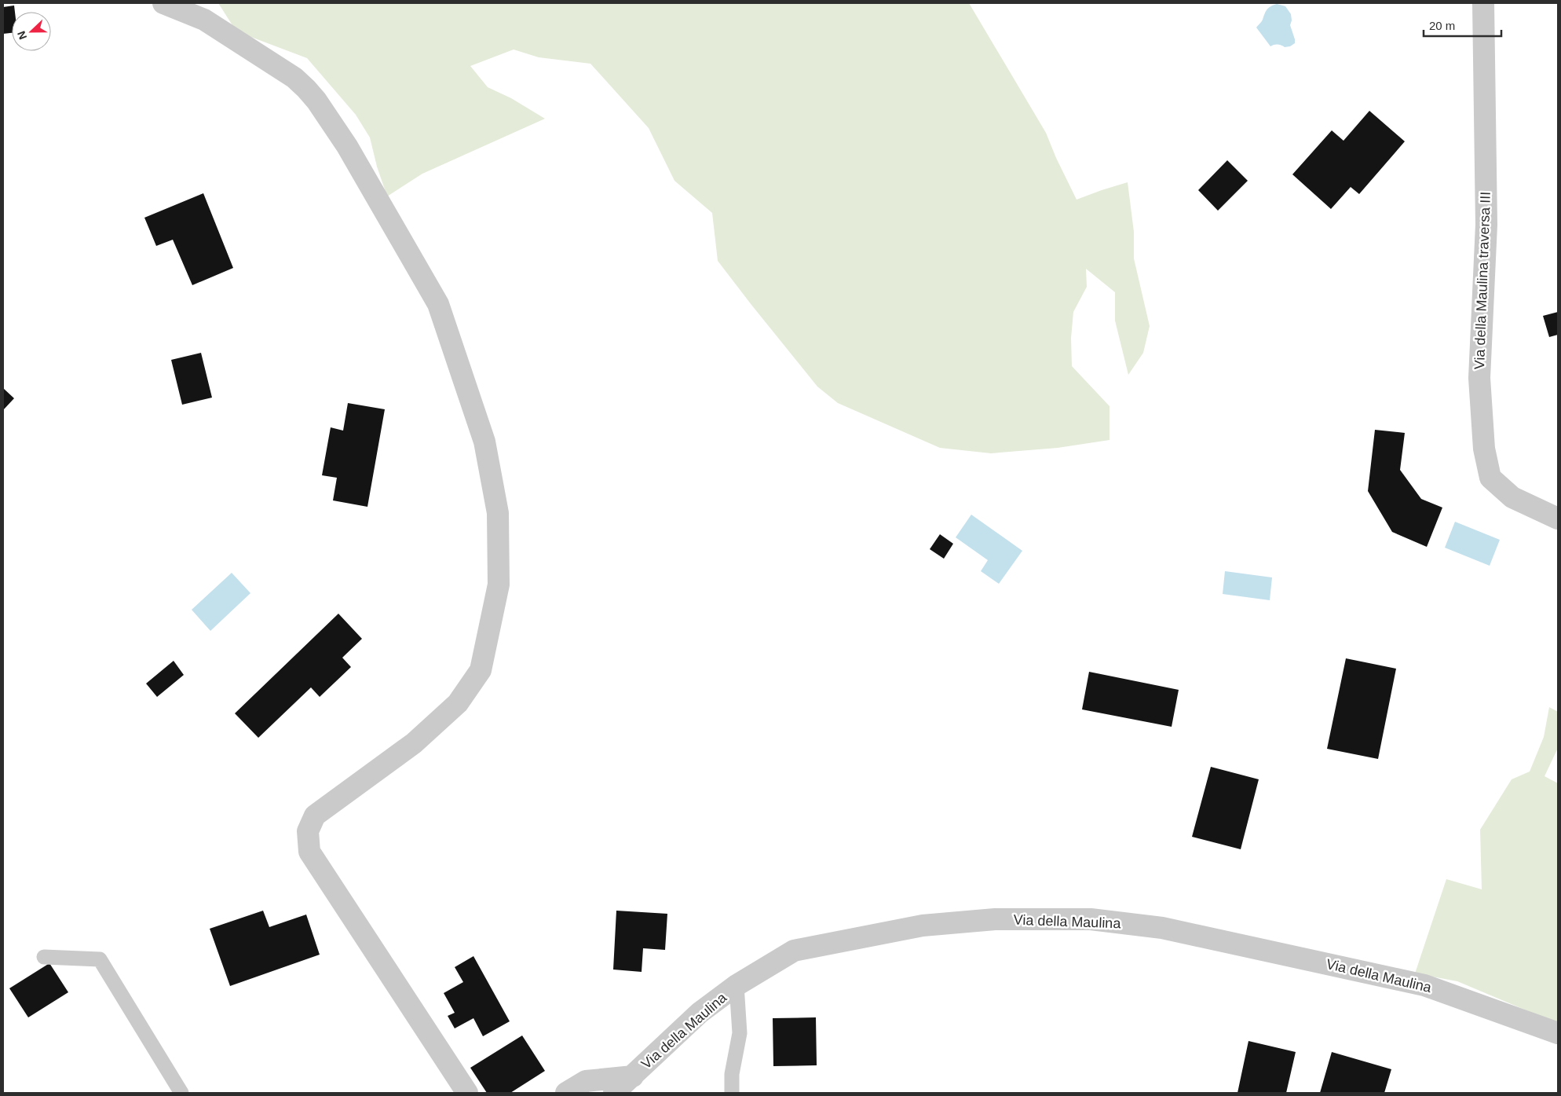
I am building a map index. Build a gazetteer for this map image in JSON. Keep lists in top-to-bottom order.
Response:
{
  "streets": {
    "street": ["Via della Maulina traversa III", "Via della Maulina"]
  },
  "scale_bar": "20 m",
  "north": "left"
}
